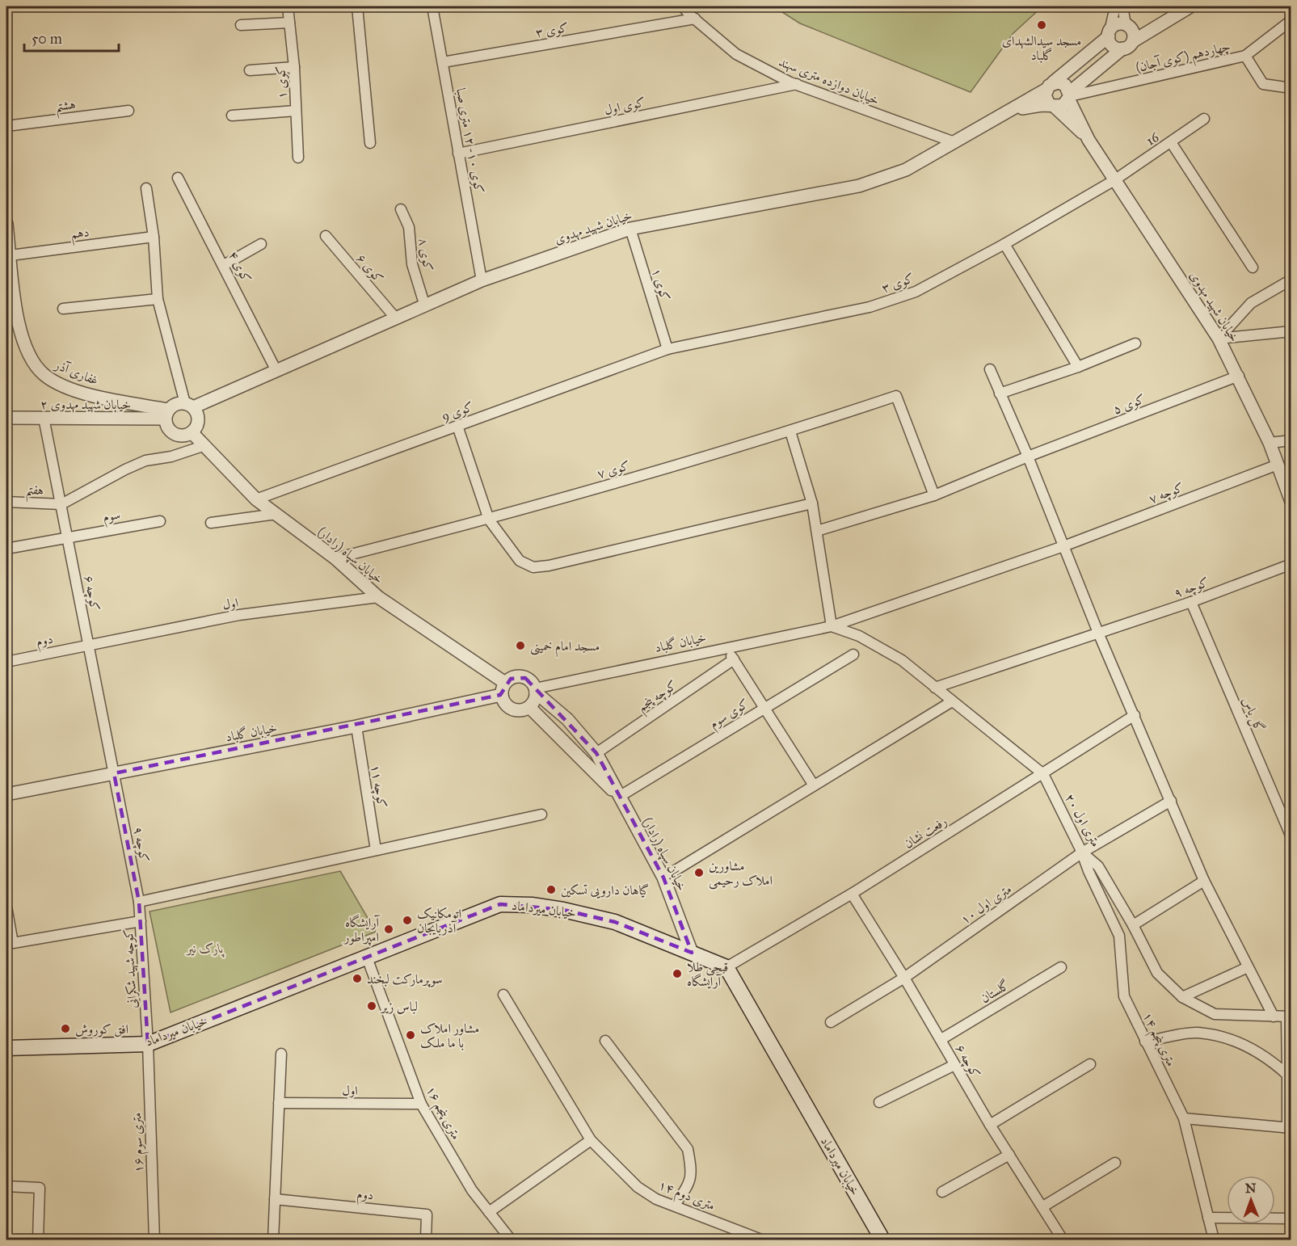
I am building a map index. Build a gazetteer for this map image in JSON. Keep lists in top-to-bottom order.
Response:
{
  "streets": {
    "main road": ["خیابان میرداماد"],
    "street": [
      "کوی ۳",
      "چهاردهم (کوی آجان)",
      "خیابان دوازده متری سهند",
      "کوی ۱",
      "هشتم",
      "کوی اول",
      "16",
      "کوی ۱۰- ۱۲ متری صبا",
      "خیابان شهید مهدوی",
      "دهم",
      "کوی ۸",
      "کوی ۴",
      "کوی ۶",
      "غفاری آذر",
      "خیابان شهید مهدوی ۲",
      "کوی ۵",
      "کوی 9",
      "کوی ۷",
      "هفتم",
      "کوچه ۷",
      "سوم",
      "خیابان سپاه (رادار)",
      "کوچه ۹",
      "کوچه ۶",
      "اول",
      "دوم",
      "خیابان گلباد",
      "کوچه پنجم",
      "کوی سوم",
      "گل یاس",
      "کوچه ۱۱",
      "۲۰ متری اول",
      "رفعت نشان",
      "۱۰ متری اول",
      "کوچه شهید شکرانی",
      "گلستان",
      "۱۴ متری پنجم",
      "۱۶ متری پنجم",
      "۱۶ متری سوم",
      "۱۴ متری دوم"
    ]
  },
  "crossings": [
    ["کوی ۳", "خیابان دوازده متری سهند"],
    ["کوی ۳", "کوی ۱"],
    ["کوی ۳", "16"],
    ["کوی ۳", "کوی ۱۰- ۱۲ متری صبا"],
    ["کوی ۳", "خیابان شهید مهدوی"],
    ["کوی ۳", "کوی 9"],
    ["چهاردهم (کوی آجان)", "خیابان شهید مهدوی"],
    ["خیابان دوازده متری سهند", "کوی اول"],
    ["خیابان دوازده متری سهند", "خیابان شهید مهدوی"],
    ["کوی ۱", "خیابان شهید مهدوی"],
    ["کوی ۱", "کوی 9"],
    ["کوی اول", "کوی ۱۰- ۱۲ متری صبا"],
    ["16", "خیابان شهید مهدوی"],
    ["کوی ۱۰- ۱۲ متری صبا", "خیابان شهید مهدوی"],
    ["خیابان شهید مهدوی", "کوی ۸"],
    ["خیابان شهید مهدوی", "کوی ۴"],
    ["خیابان شهید مهدوی", "کوی ۶"],
    ["خیابان شهید مهدوی", "غفاری آذر"],
    ["خیابان شهید مهدوی", "خیابان شهید مهدوی ۲"],
    ["خیابان شهید مهدوی", "کوی ۵"],
    ["خیابان شهید مهدوی", "کوچه ۷"],
    ["خیابان شهید مهدوی", "خیابان سپاه (رادار)"],
    ["دهم", "غفاری آذر"],
    ["غفاری آذر", "خیابان شهید مهدوی ۲"],
    ["غفاری آذر", "خیابان سپاه (رادار)"],
    ["خیابان شهید مهدوی ۲", "خیابان سپاه (رادار)"],
    ["خیابان شهید مهدوی ۲", "کوچه ۶"],
    ["کوی ۵", "کوی ۷"],
    ["کوی 9", "خیابان سپاه (رادار)"],
    ["کوی ۷", "خیابان سپاه (رادار)"],
    ["هفتم", "کوچه ۶"],
    ["کوچه ۷", "خیابان گلباد"],
    ["کوچه ۷", "۲۰ متری اول"],
    ["سوم", "کوچه ۶"],
    ["خیابان سپاه (رادار)", "اول"],
    ["خیابان سپاه (رادار)", "خیابان گلباد"],
    ["خیابان سپاه (رادار)", "کوچه پنجم"],
    ["خیابان سپاه (رادار)", "کوی سوم"],
    ["خیابان سپاه (رادار)", "خیابان میرداماد"],
    ["کوچه ۹", "کوچه ۶"],
    ["کوچه ۹", "خیابان گلباد"],
    ["کوچه ۹", "گل یاس"],
    ["کوچه ۹", "۲۰ متری اول"],
    ["کوچه ۹", "کوچه شهید شکرانی"],
    ["کوچه ۶", "اول"],
    ["کوچه ۶", "دوم"],
    ["کوچه ۶", "خیابان گلباد"],
    ["کوچه ۶", "رفعت نشان"],
    ["کوچه ۶", "۱۰ متری اول"],
    ["کوچه ۶", "گلستان"],
    ["اول", "دوم"],
    ["اول", "۱۶ متری پنجم"],
    ["خیابان گلباد", "کوچه ۱۱"],
    ["خیابان گلباد", "۲۰ متری اول"],
    ["۲۰ متری اول", "رفعت نشان"],
    ["۲۰ متری اول", "۱۰ متری اول"],
    ["۲۰ متری اول", "۱۴ متری پنجم"],
    ["رفعت نشان", "خیابان میرداماد"],
    ["۱۰ متری اول", "۱۴ متری پنجم"],
    ["خیابان میرداماد", "کوچه شهید شکرانی"],
    ["خیابان میرداماد", "۱۶ متری پنجم"],
    ["خیابان میرداماد", "۱۶ متری سوم"],
    ["کوچه شهید شکرانی", "۱۶ متری سوم"]
  ],
  "parks": ["پارک نیر"],
  "places": [
    "مسجد سیدالشهدای گلباد",
    "مسجد امام خمینی",
    "مشاورین املاک رحیمی",
    "گیاهان دارویی تسکین",
    "اتومکانیک آذربایجان",
    "آرایشگاه امپراطور",
    "قیچی طلا آرایشگاه",
    "سوپرمارکت لبخند",
    "لباس زیر",
    "افق کوروش",
    "مشاور املاک با ما ملک"
  ],
  "scale_bar": "50 m",
  "north": "top"
}
